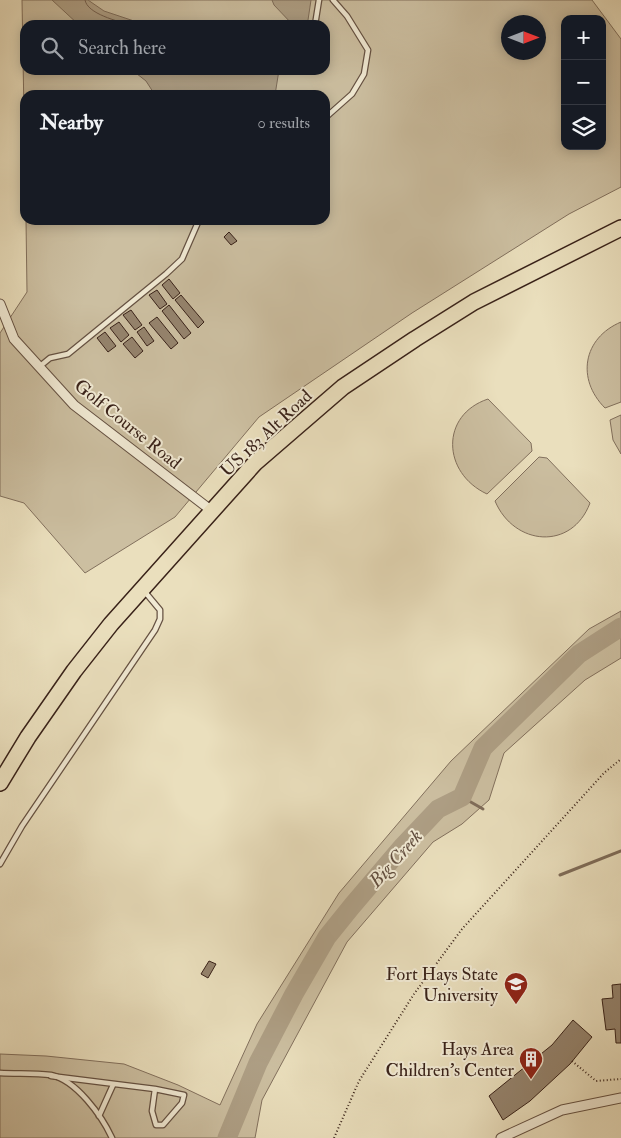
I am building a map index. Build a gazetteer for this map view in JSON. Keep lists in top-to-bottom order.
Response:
{
  "streets": {
    "highway": ["US 183 Alt Road"],
    "street": ["Golf Course Road"]
  },
  "crossings": [
    ["Golf Course Road", "US 183 Alt Road"]
  ],
  "water": ["Big Creek"],
  "places": {
    "school or university": ["Fort Hays State University"],
    "building": ["Hays Area Children's Center"]
  },
  "north": "right",
  "page": {
    "map_buttons": ["+", "−"],
    "search": "Search here",
    "heading": ["Nearby", "0 results"]
  }
}
